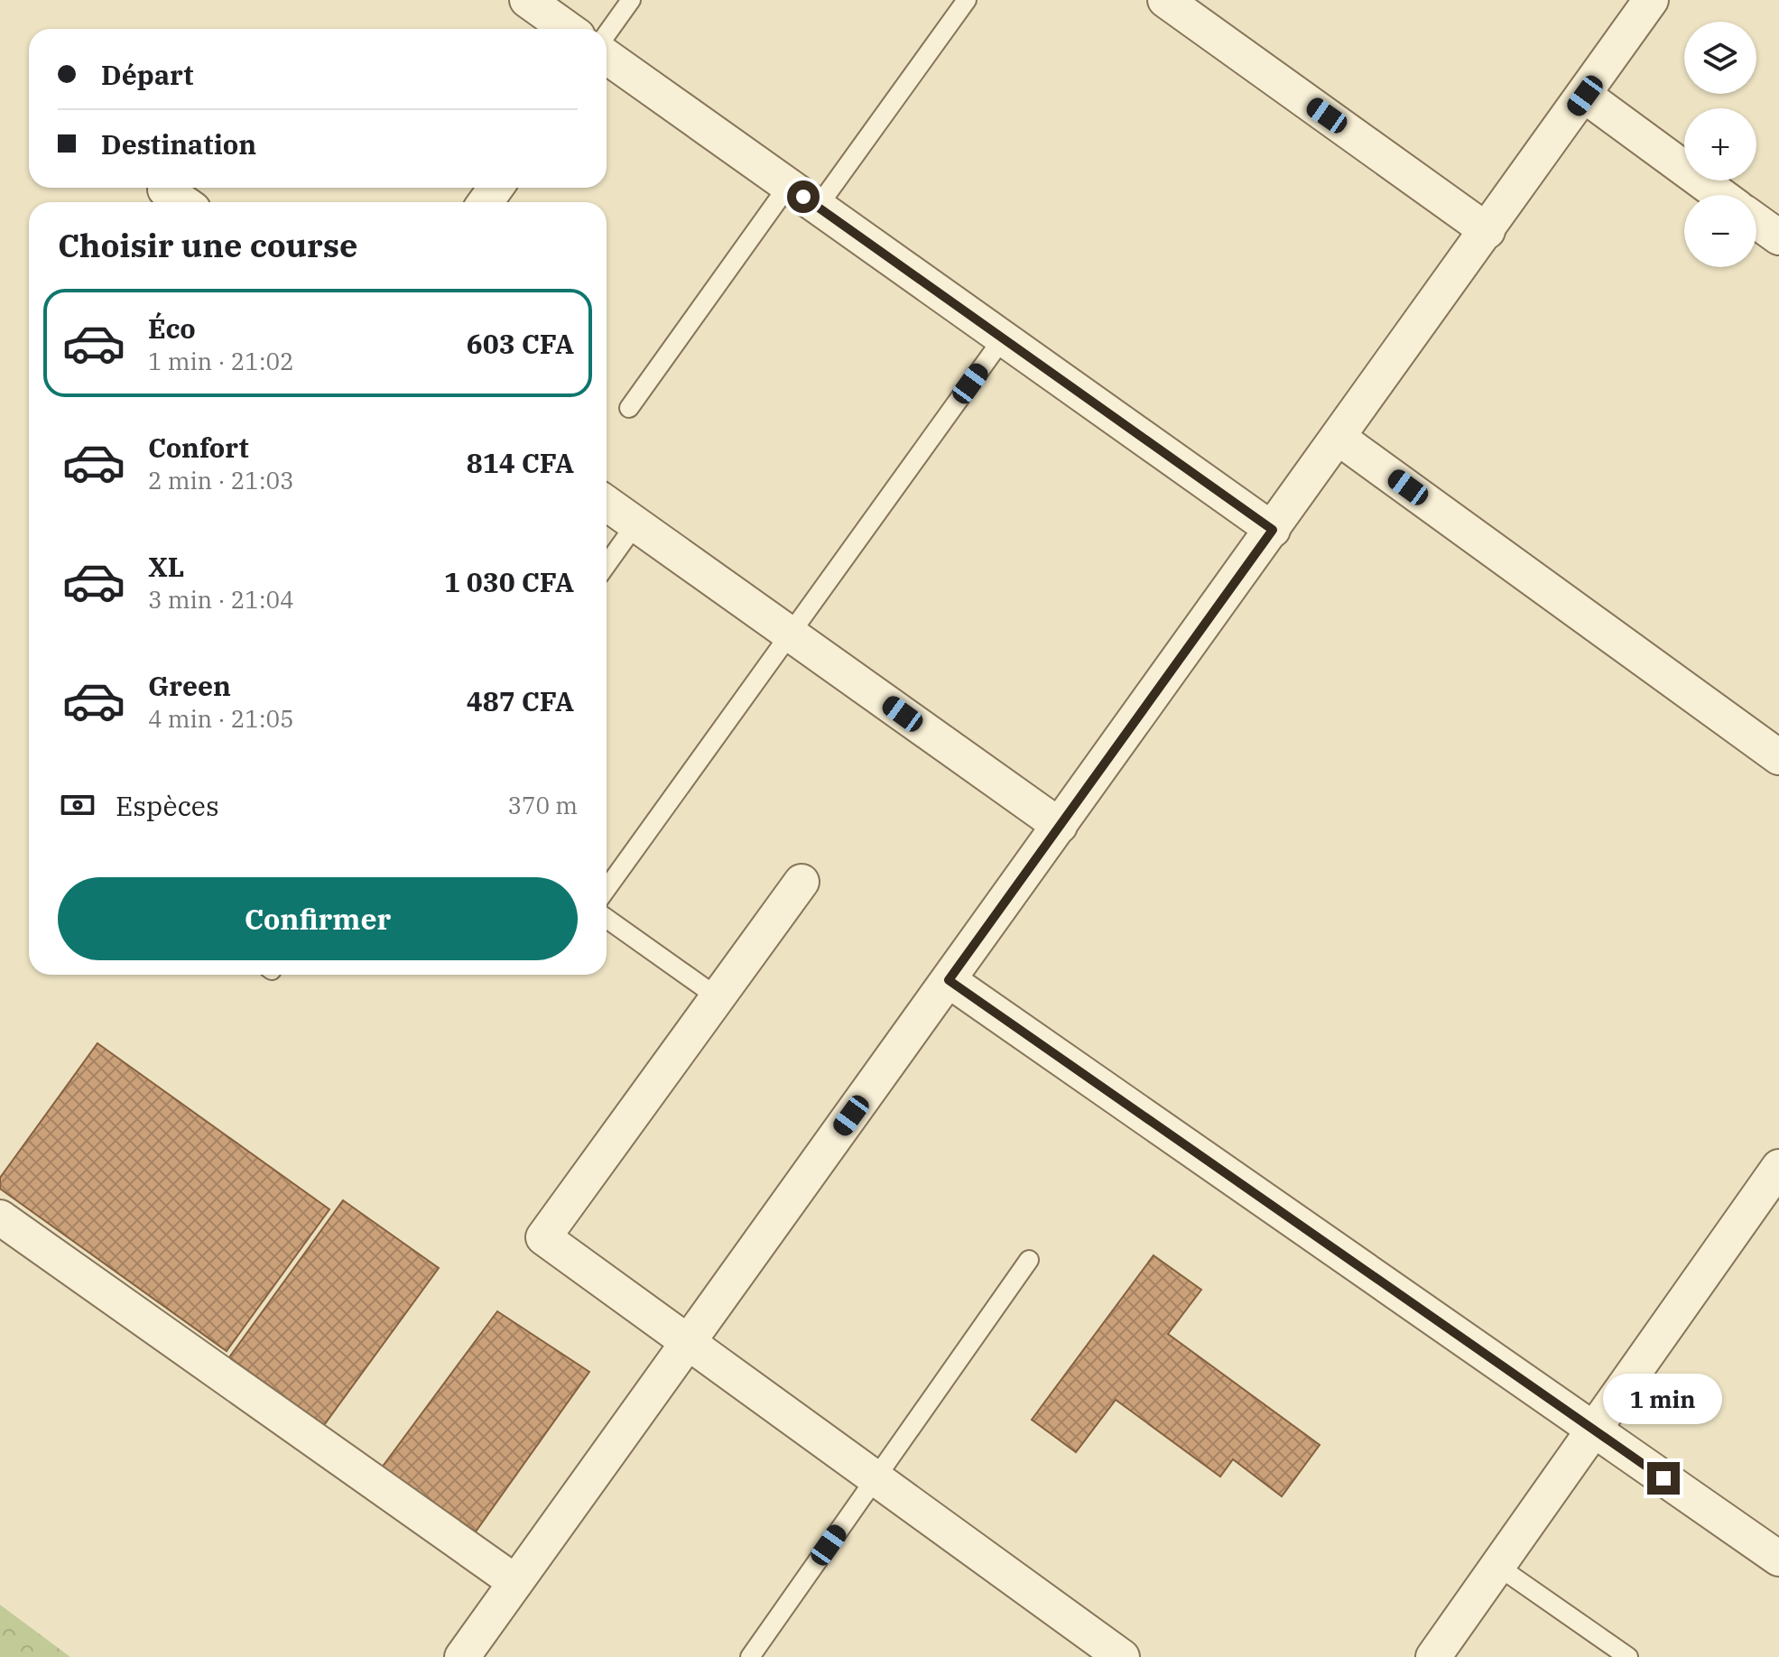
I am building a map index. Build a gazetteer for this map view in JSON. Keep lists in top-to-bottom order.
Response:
{
  "page": {
    "map_buttons": ["+", "−"],
    "banner": ["Départ", "Destination"],
    "heading": "Choisir une course",
    "list": [
      {
        "name": "Éco",
        "note": "1 min · 21:02",
        "value": "603 CFA"
      },
      {
        "name": "Confort",
        "note": "2 min · 21:03",
        "value": "814 CFA"
      },
      {
        "name": "XL",
        "note": "3 min · 21:04",
        "value": "1 030 CFA"
      },
      {
        "name": "Green",
        "note": "4 min · 21:05",
        "value": "487 CFA"
      }
    ],
    "pay": ["Espèces", "370 m"],
    "buttons": "Confirmer",
    "bubble": "1 min"
  }
}
